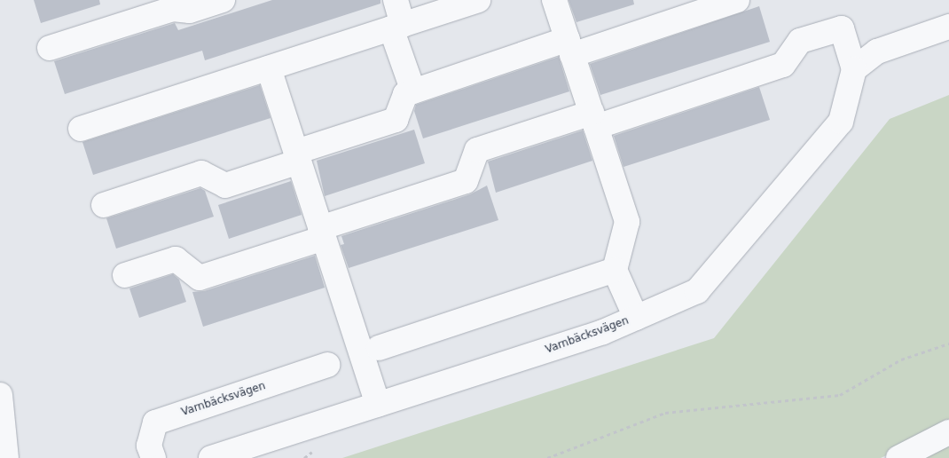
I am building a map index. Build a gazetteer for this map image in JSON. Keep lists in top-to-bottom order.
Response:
{
  "streets": {
    "street": ["Varnbäcksvägen"]
  }
}
